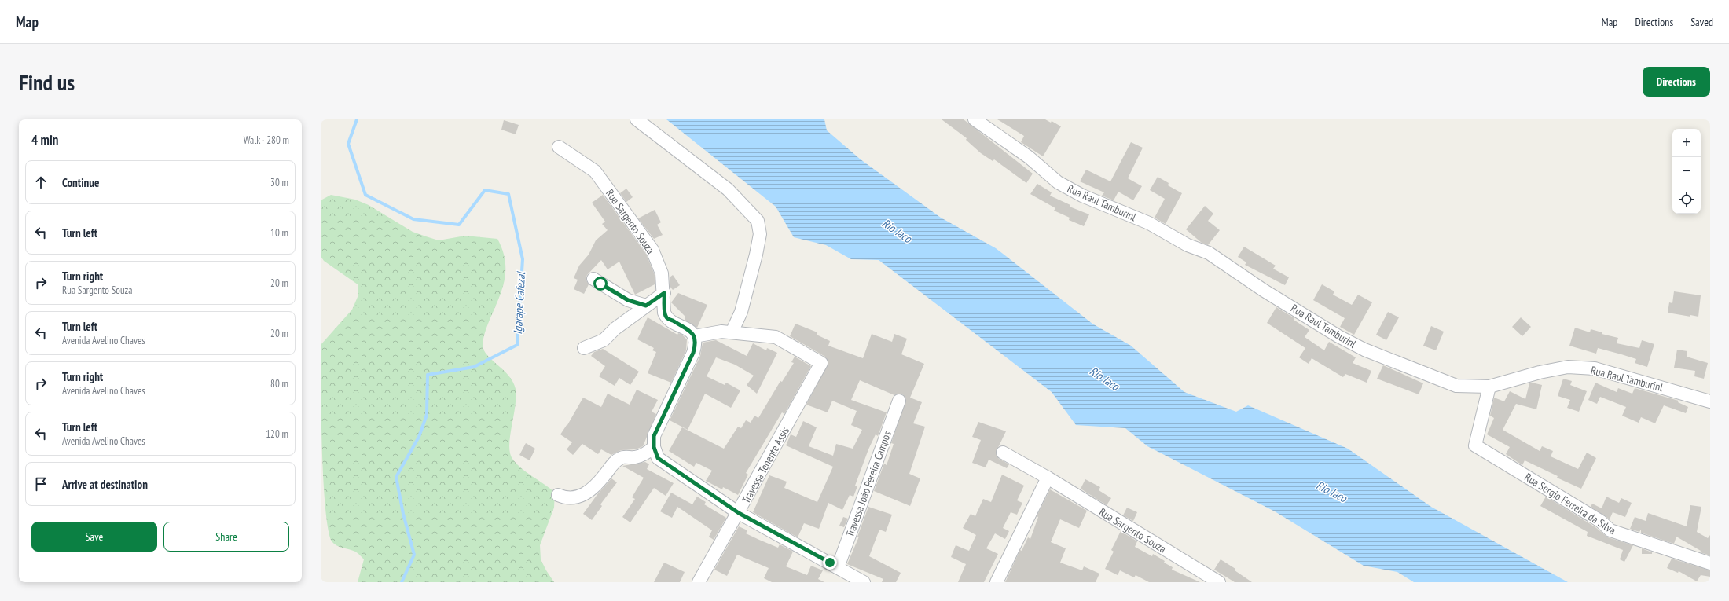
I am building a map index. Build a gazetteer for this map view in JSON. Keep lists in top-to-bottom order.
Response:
{
  "streets": {
    "street": [
      "Rua Raul Tamburinl",
      "Rua Sargento Souza",
      "Travessa Tenente Assis",
      "Travessa João Pereira Campos",
      "Rua Sergio Ferreira da Silva"
    ]
  },
  "crossings": [
    ["Rua Raul Tamburinl", "Rua Sergio Ferreira da Silva"]
  ],
  "water": ["Rio Iaco", "Igarape Cafezal"],
  "page": {
    "header": "Map",
    "nav": ["Map", "Directions", "Saved"],
    "buttons": [
      "Directions",
      ["Save", "Share"]
    ],
    "title": "Find us",
    "heading": ["4 min", "Walk · 280 m"],
    "map_buttons": ["+", "−"],
    "list": [
      ["Continue", "30 m"],
      ["Turn left", "10 m"],
      ["Turn right", "Rua Sargento Souza", "20 m"],
      ["Turn left", "Avenida Avelino Chaves", "20 m"],
      ["Turn right", "Avenida Avelino Chaves", "80 m"],
      ["Turn left", "Avenida Avelino Chaves", "120 m"],
      "Arrive at destination"
    ]
  }
}
